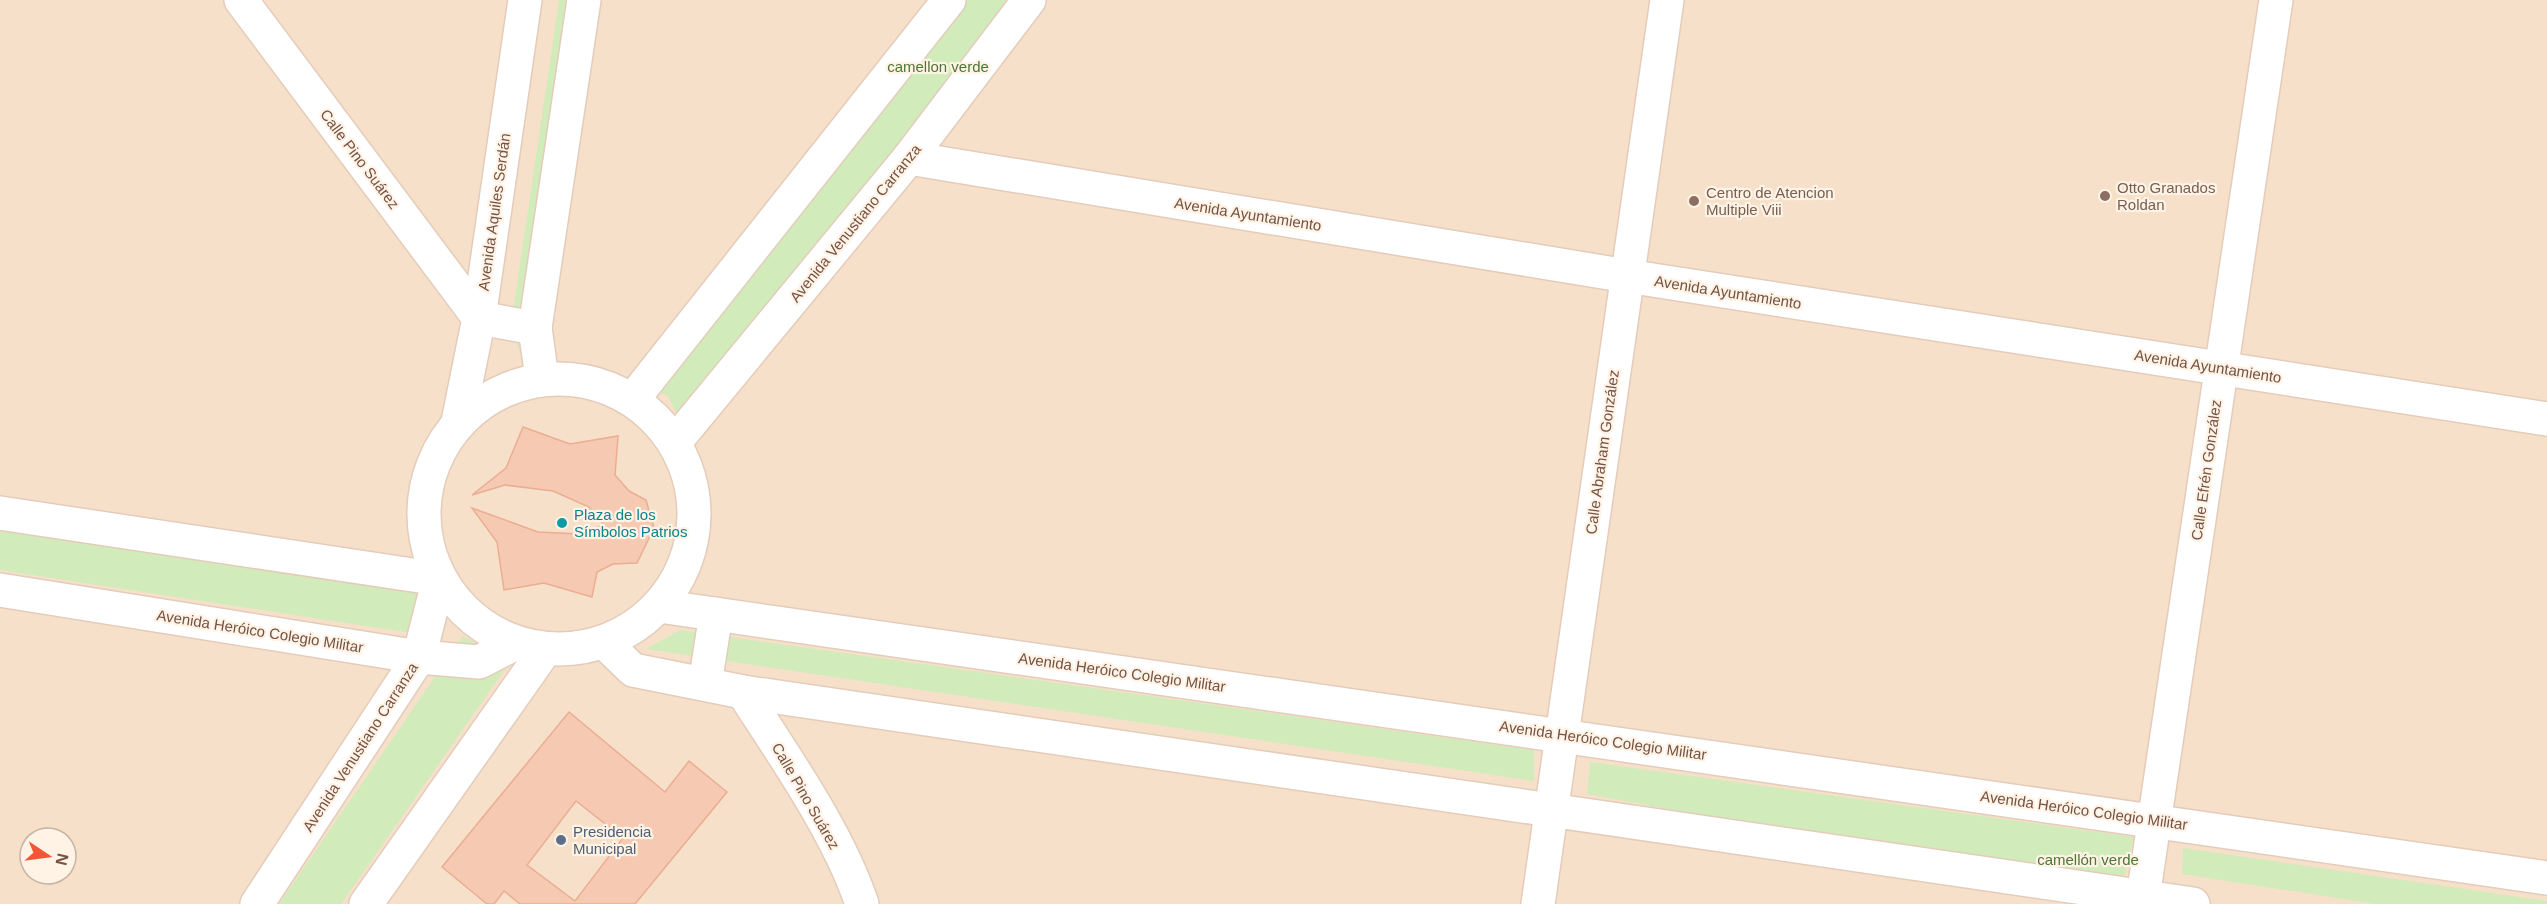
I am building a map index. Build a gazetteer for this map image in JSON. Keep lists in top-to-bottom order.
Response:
{
  "streets": {
    "street": [
      "Calle Pino Suárez",
      "Avenida Aquiles Serdán",
      "Avenida Ayuntamiento",
      "Avenida Venustiano Carranza",
      "Calle Abraham González",
      "Calle Efrén González",
      "Avenida Heróico Colegio Militar"
    ]
  },
  "crossings": [
    ["Calle Pino Suárez", "Avenida Aquiles Serdán"],
    ["Avenida Ayuntamiento", "Avenida Venustiano Carranza"],
    ["Avenida Ayuntamiento", "Calle Abraham González"],
    ["Avenida Ayuntamiento", "Calle Efrén González"],
    ["Avenida Venustiano Carranza", "Avenida Heróico Colegio Militar"],
    ["Calle Abraham González", "Avenida Heróico Colegio Militar"],
    ["Calle Efrén González", "Avenida Heróico Colegio Militar"]
  ],
  "parks": ["camellon verde", "camellón verde"],
  "places": [
    "Otto Granados Roldan",
    "Centro de Atencion Multiple Viii",
    "Plaza de los Símbolos Patrios",
    "Presidencia Municipal"
  ],
  "north": "right"
}
